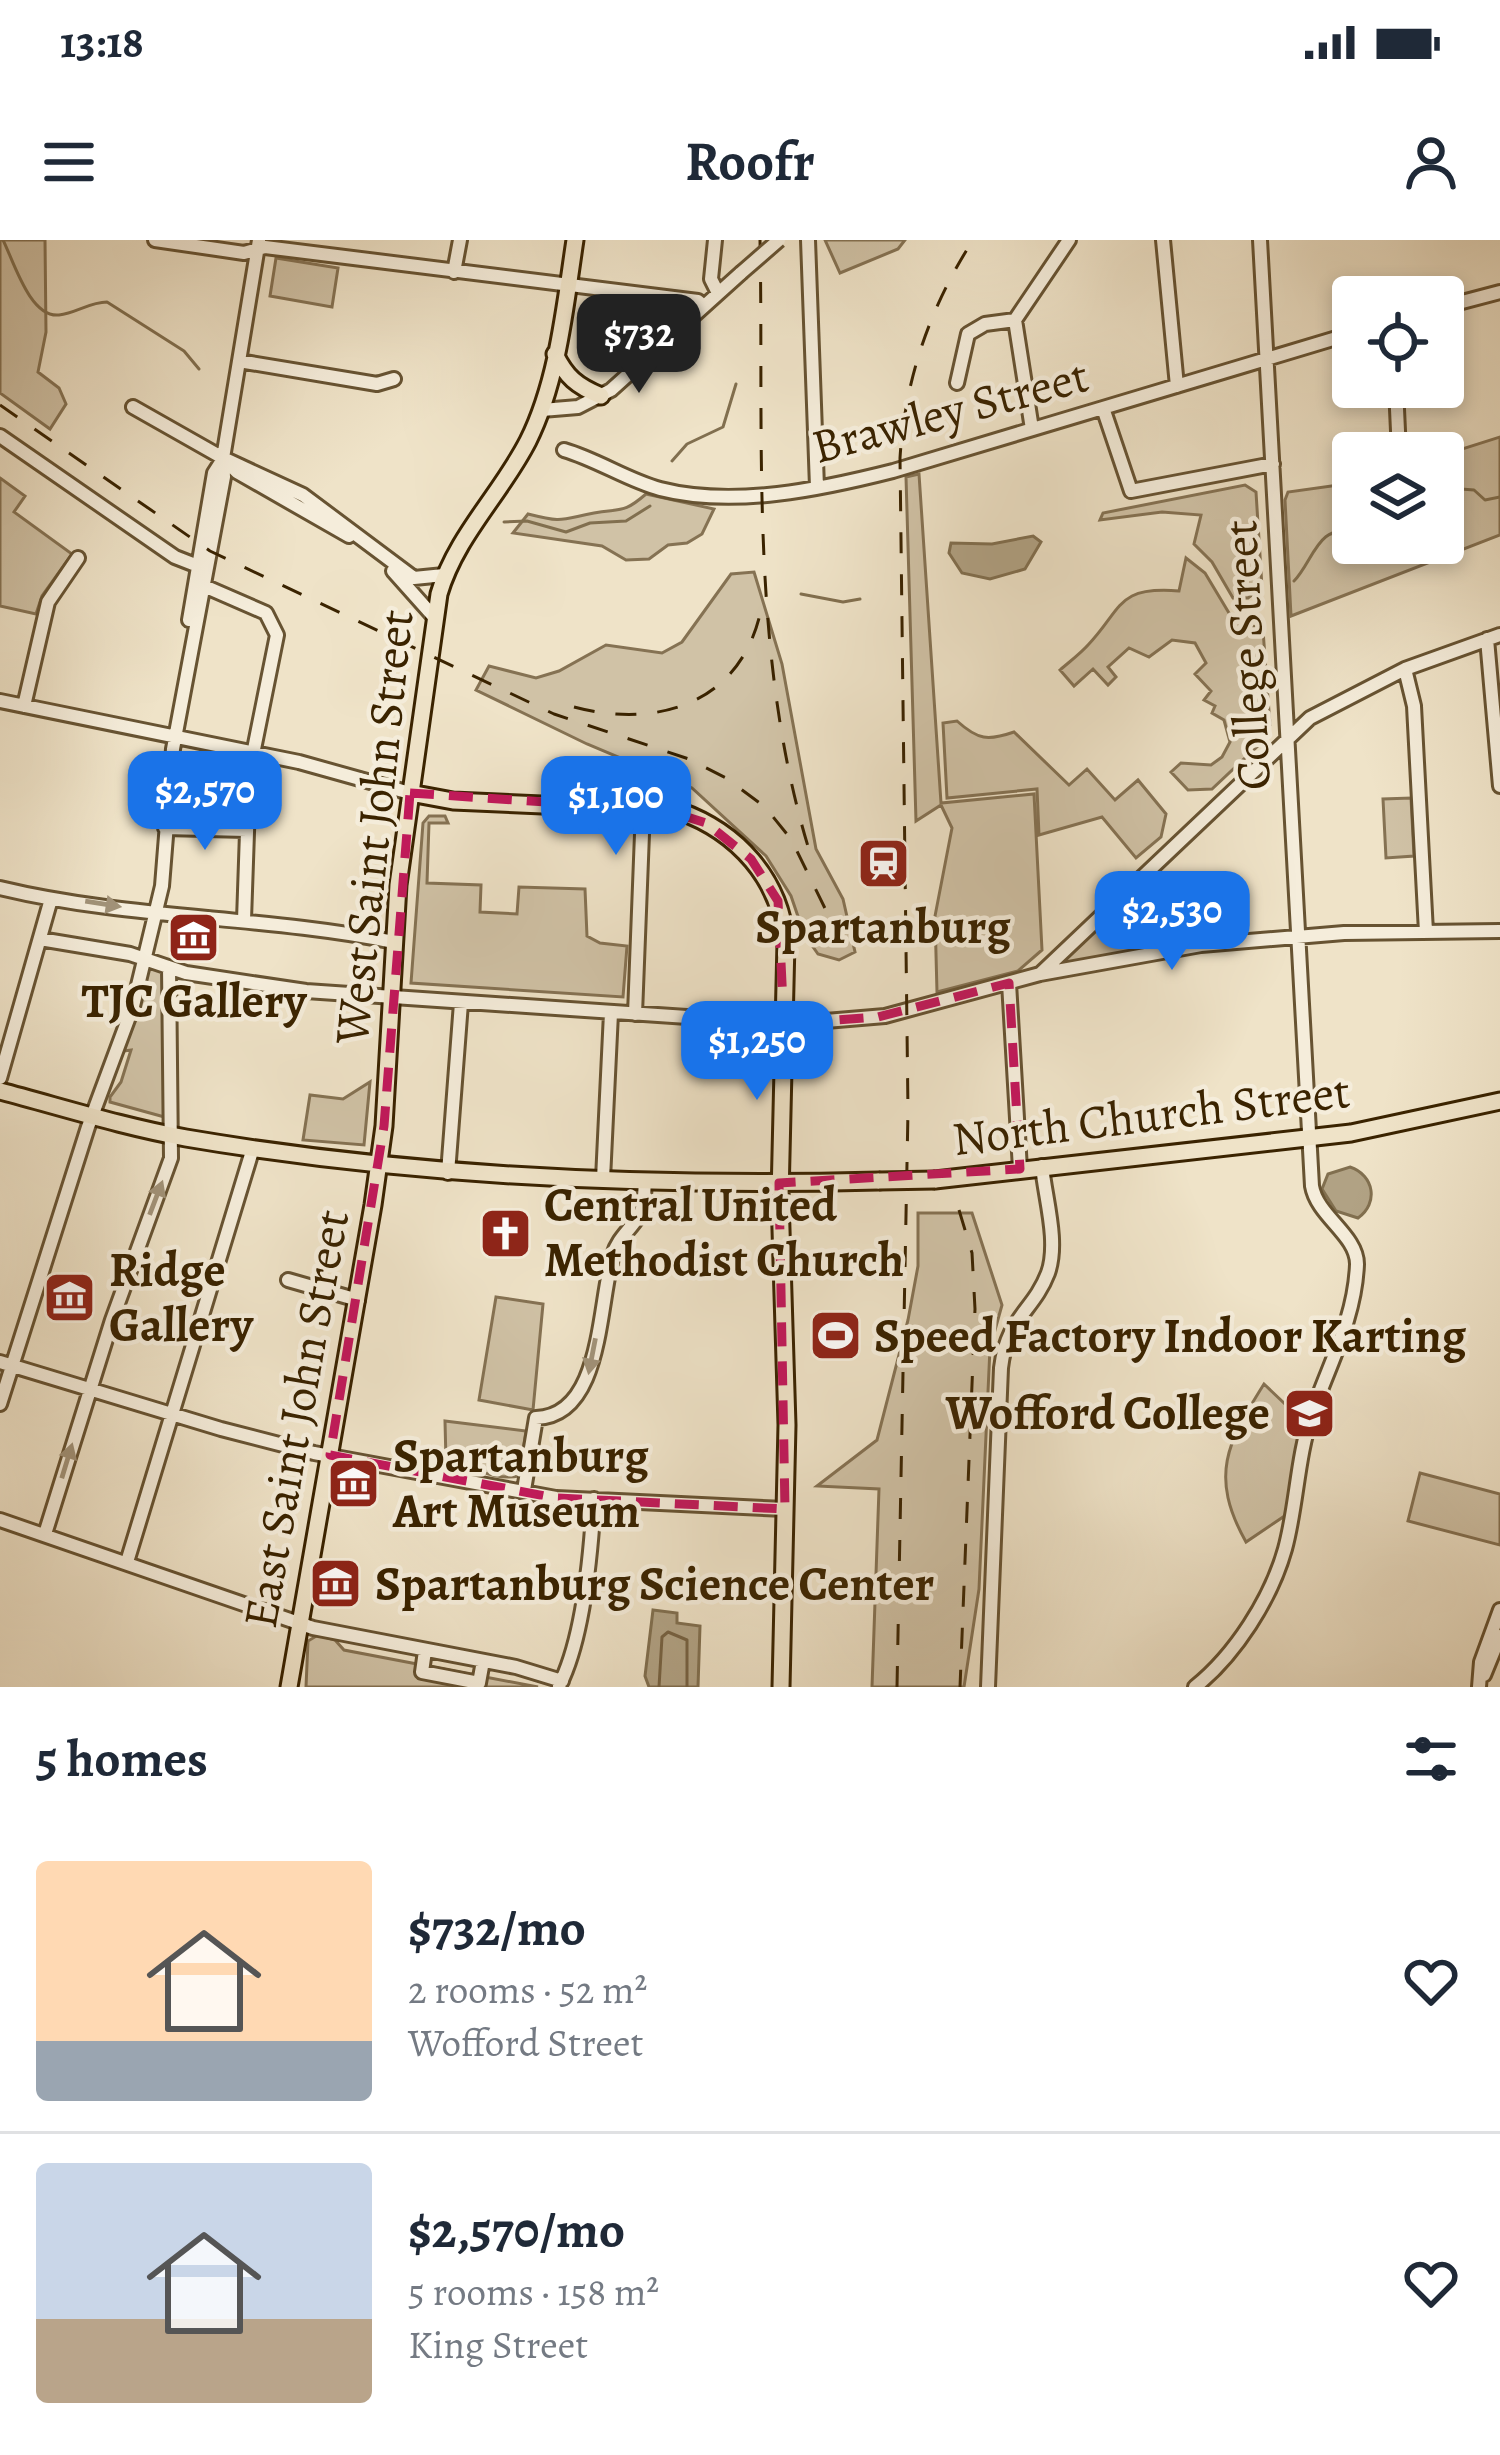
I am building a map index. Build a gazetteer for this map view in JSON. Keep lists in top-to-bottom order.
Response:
{
  "streets": {
    "main road": ["West Saint John Street", "North Church Street", "East Saint John Street"],
    "street": ["Brawley Street", "College Street"]
  },
  "crossings": [
    ["Brawley Street", "College Street"],
    ["College Street", "North Church Street"],
    ["West Saint John Street", "North Church Street"],
    ["West Saint John Street", "East Saint John Street"],
    ["North Church Street", "East Saint John Street"]
  ],
  "places": {
    "station": ["Spartanburg"],
    "museum": [
      "TJC Gallery",
      "Ridge Gallery",
      "Spartanburg Art Museum",
      "Spartanburg Science Center"
    ],
    "church": ["Central United Methodist Church"],
    "sports": ["Speed Factory Indoor Karting"],
    "school or university": ["Wofford College"]
  },
  "page": {
    "status": "13:18",
    "header": "Roofr",
    "price": [
      "$732",
      "$2,570",
      "$1,100",
      "$2,530",
      "$1,250"
    ],
    "heading": "5 homes",
    "list": [
      {
        "name": "$732/mo",
        "note": "2 rooms · 52 m² · Wofford Street"
      },
      {
        "name": "$2,570/mo",
        "note": "5 rooms · 158 m² · King Street"
      }
    ]
  }
}
